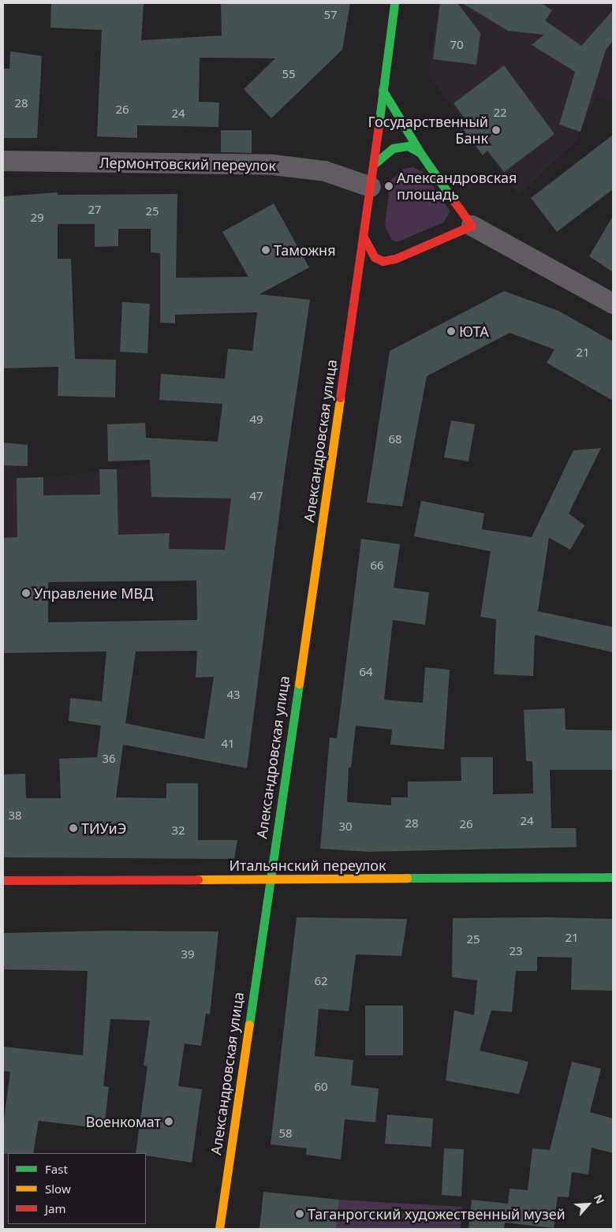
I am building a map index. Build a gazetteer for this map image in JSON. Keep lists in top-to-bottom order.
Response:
{
  "streets": {
    "street": ["Лермонтовский переулок", "Александровская улица", "Итальянский переулок"]
  },
  "crossings": [
    ["Александровская улица", "Итальянский переулок"]
  ],
  "places": [
    "Государственный Банк",
    "Александровская площадь",
    "Таможня",
    "ЮТА",
    "Управление МВД",
    "ТИУиЭ",
    "Военкомат",
    "Таганрогский художественный музей"
  ],
  "house_numbers": [
    "57",
    "70",
    "55",
    "28",
    "26",
    "22",
    "24",
    "27",
    "25",
    "29",
    "21",
    "49",
    "68",
    "47",
    "66",
    "64",
    "43",
    "41",
    "36",
    "38",
    "24",
    "28",
    "26",
    "30",
    "32",
    "21",
    "25",
    "23",
    "39",
    "62",
    "60",
    "58"
  ],
  "legend": ["Fast", "Slow", "Jam"],
  "north": "top right"
}
